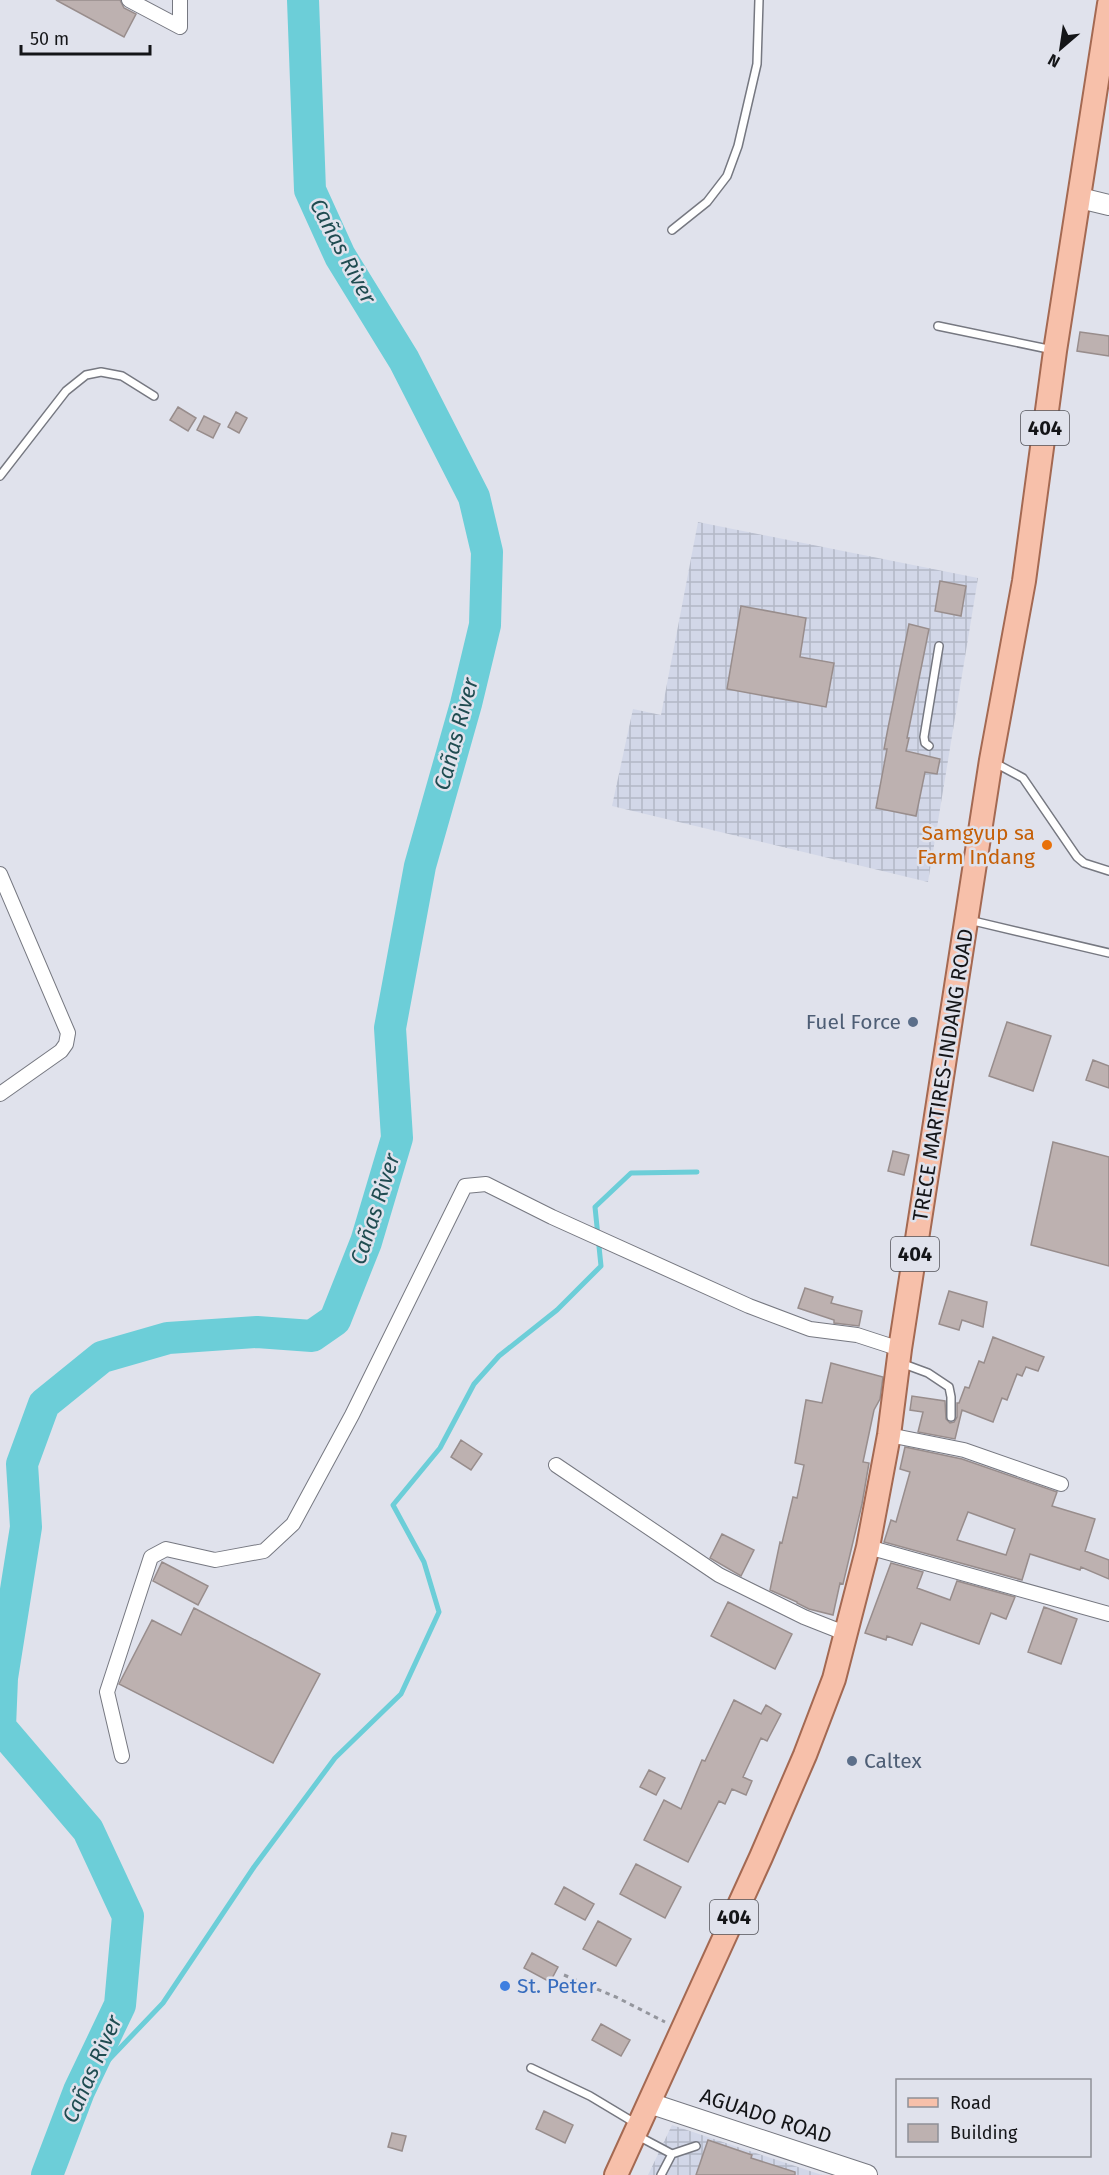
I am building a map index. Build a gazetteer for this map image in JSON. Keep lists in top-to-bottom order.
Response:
{
  "streets": {
    "main road": ["404", "TRECE MARTIRES-INDANG ROAD"],
    "street": ["AGUADO ROAD"]
  },
  "crossings": [
    ["TRECE MARTIRES-INDANG ROAD", "AGUADO ROAD"]
  ],
  "water": ["Cañas River"],
  "places": [
    "Samgyup sa Farm Indang",
    "Fuel Force",
    "Caltex",
    "St. Peter"
  ],
  "legend": ["Road", "Building"],
  "scale_bar": "50 m",
  "north": "bottom left"
}
